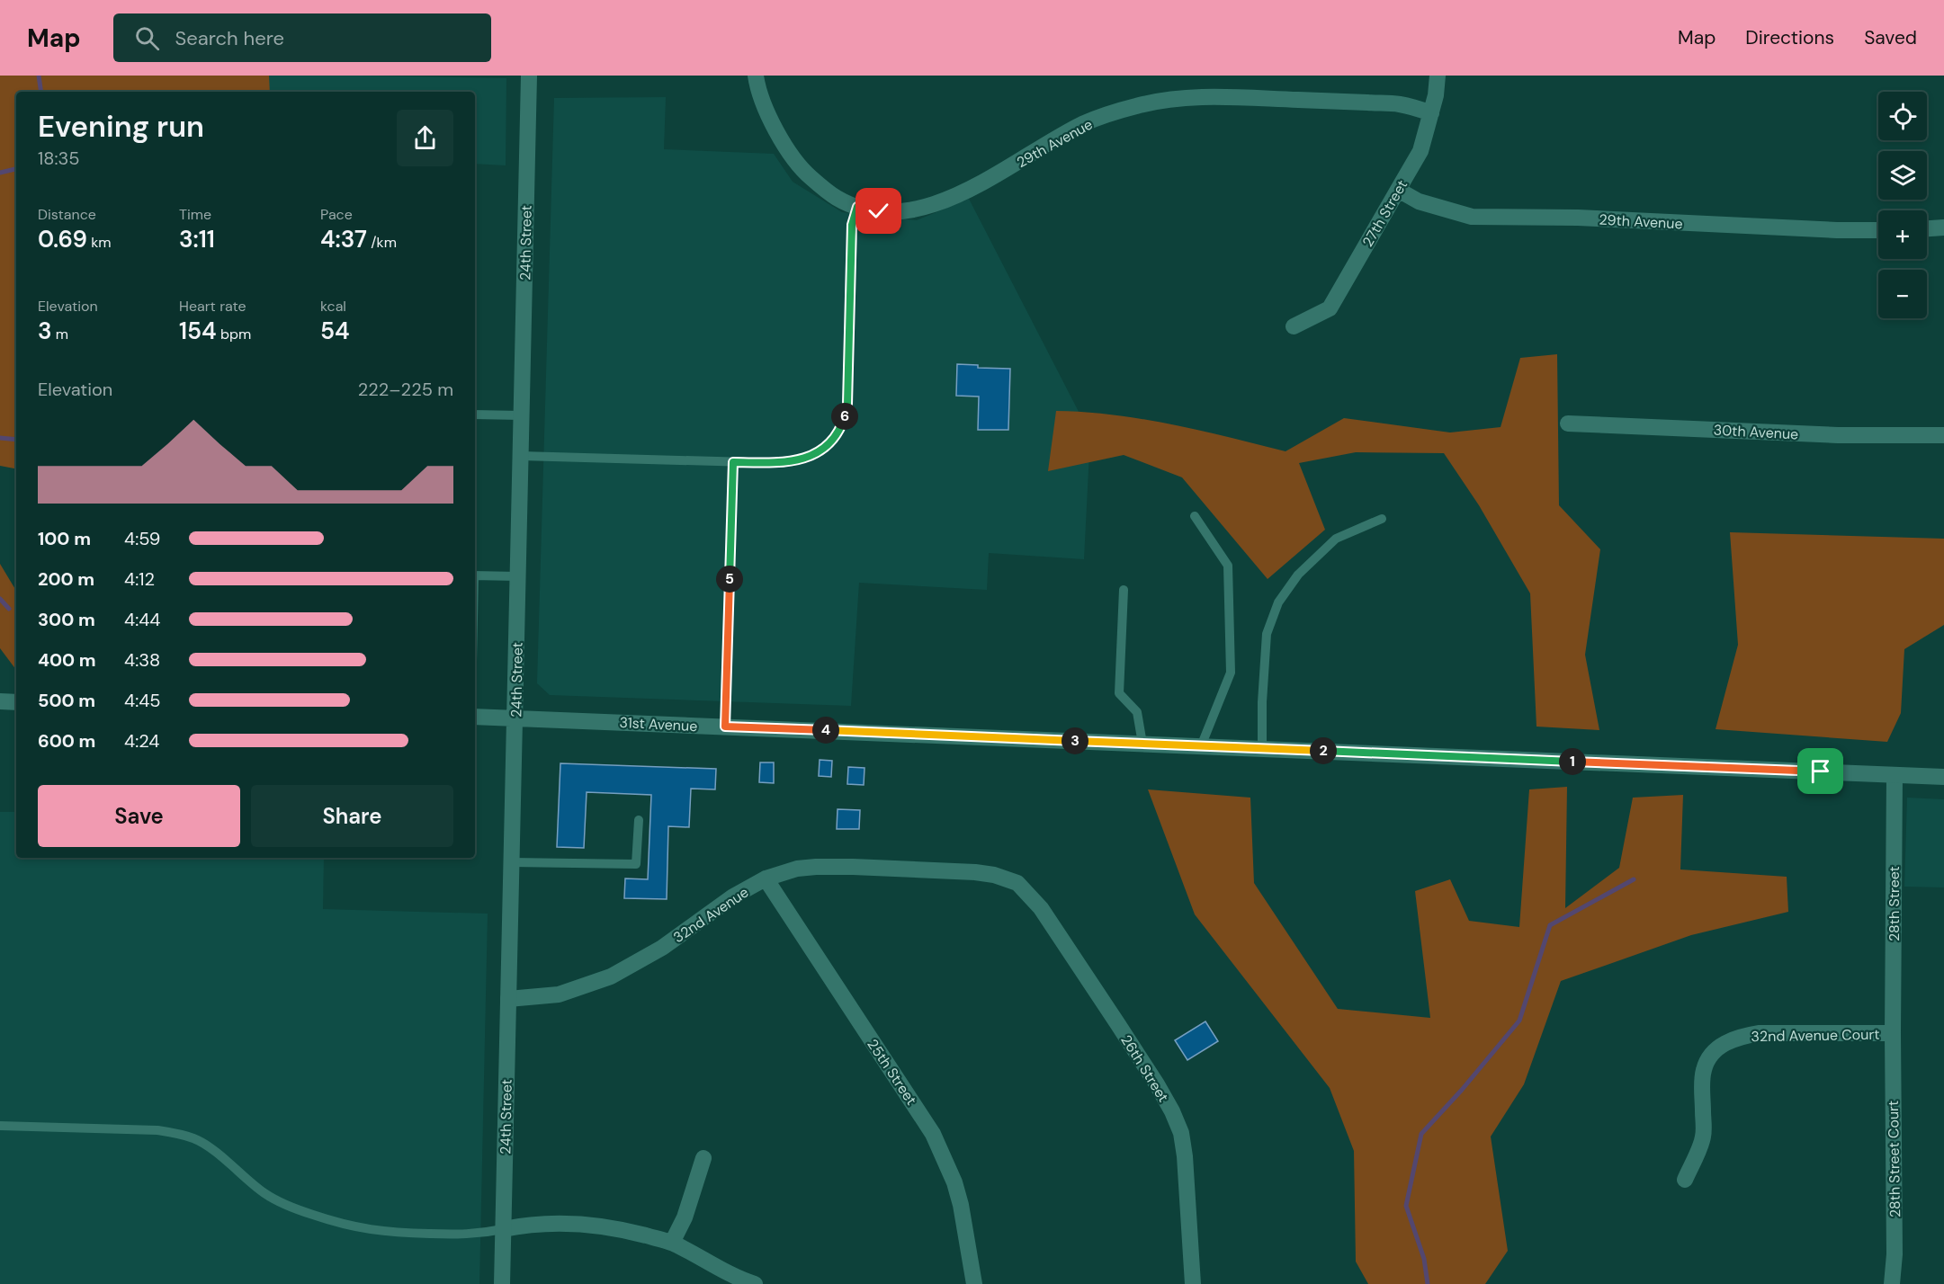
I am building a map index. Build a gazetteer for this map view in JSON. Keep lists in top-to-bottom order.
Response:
{
  "streets": {
    "street": [
      "29th Avenue",
      "27th Street",
      "24th Street",
      "30th Avenue",
      "31st Avenue",
      "28th Street",
      "32nd Avenue",
      "32nd Avenue Court",
      "26th Street",
      "25th Street",
      "28th Street Court"
    ]
  },
  "crossings": [
    ["29th Avenue", "27th Street"],
    ["24th Street", "31st Avenue"],
    ["24th Street", "32nd Avenue"],
    ["31st Avenue", "28th Street"],
    ["28th Street", "32nd Avenue Court"],
    ["28th Street", "28th Street Court"],
    ["32nd Avenue", "26th Street"],
    ["32nd Avenue", "25th Street"],
    ["32nd Avenue Court", "28th Street Court"]
  ],
  "page": {
    "header": "Map",
    "search": "Search here",
    "nav": ["Map", "Directions", "Saved"],
    "map_buttons": ["+", "−"],
    "heading": ["Evening run", "18:35"],
    "stats": [
      ["Distance", "0.69 km"],
      ["Time", "3:11"],
      ["Pace", "4:37 /km"],
      ["Elevation", "3 m"],
      ["Heart rate", "154 bpm"],
      ["kcal", "54"]
    ],
    "chart": ["Elevation", "222–225 m"],
    "pins": [
      "6",
      "5",
      "4",
      "3",
      "2",
      "1"
    ],
    "list": [
      {
        "name": "100 m",
        "note": "4:59"
      },
      {
        "name": "200 m",
        "note": "4:12"
      },
      {
        "name": "300 m",
        "note": "4:44"
      },
      {
        "name": "400 m",
        "note": "4:38"
      },
      {
        "name": "500 m",
        "note": "4:45"
      },
      {
        "name": "600 m",
        "note": "4:24"
      }
    ],
    "buttons": ["Save", "Share"]
  }
}
